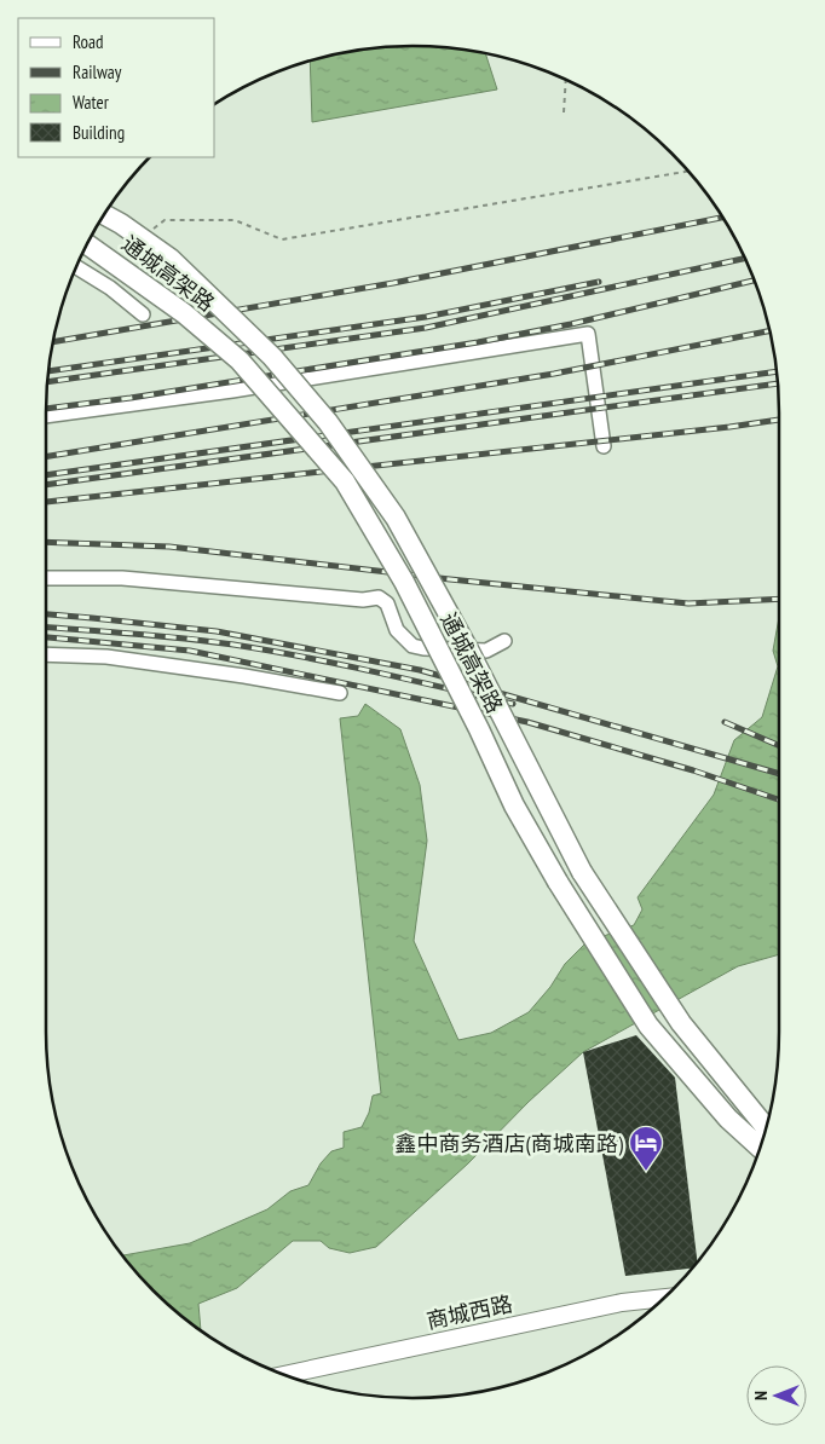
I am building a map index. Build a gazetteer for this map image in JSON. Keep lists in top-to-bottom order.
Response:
{
  "streets": {
    "highway": ["通城高架路"],
    "main road": ["商城西路"]
  },
  "places": {
    "hotel": ["鑫中商务酒店(商城南路)"]
  },
  "legend": [
    "Road",
    "Railway",
    "Water",
    "Building"
  ],
  "north": "left"
}
